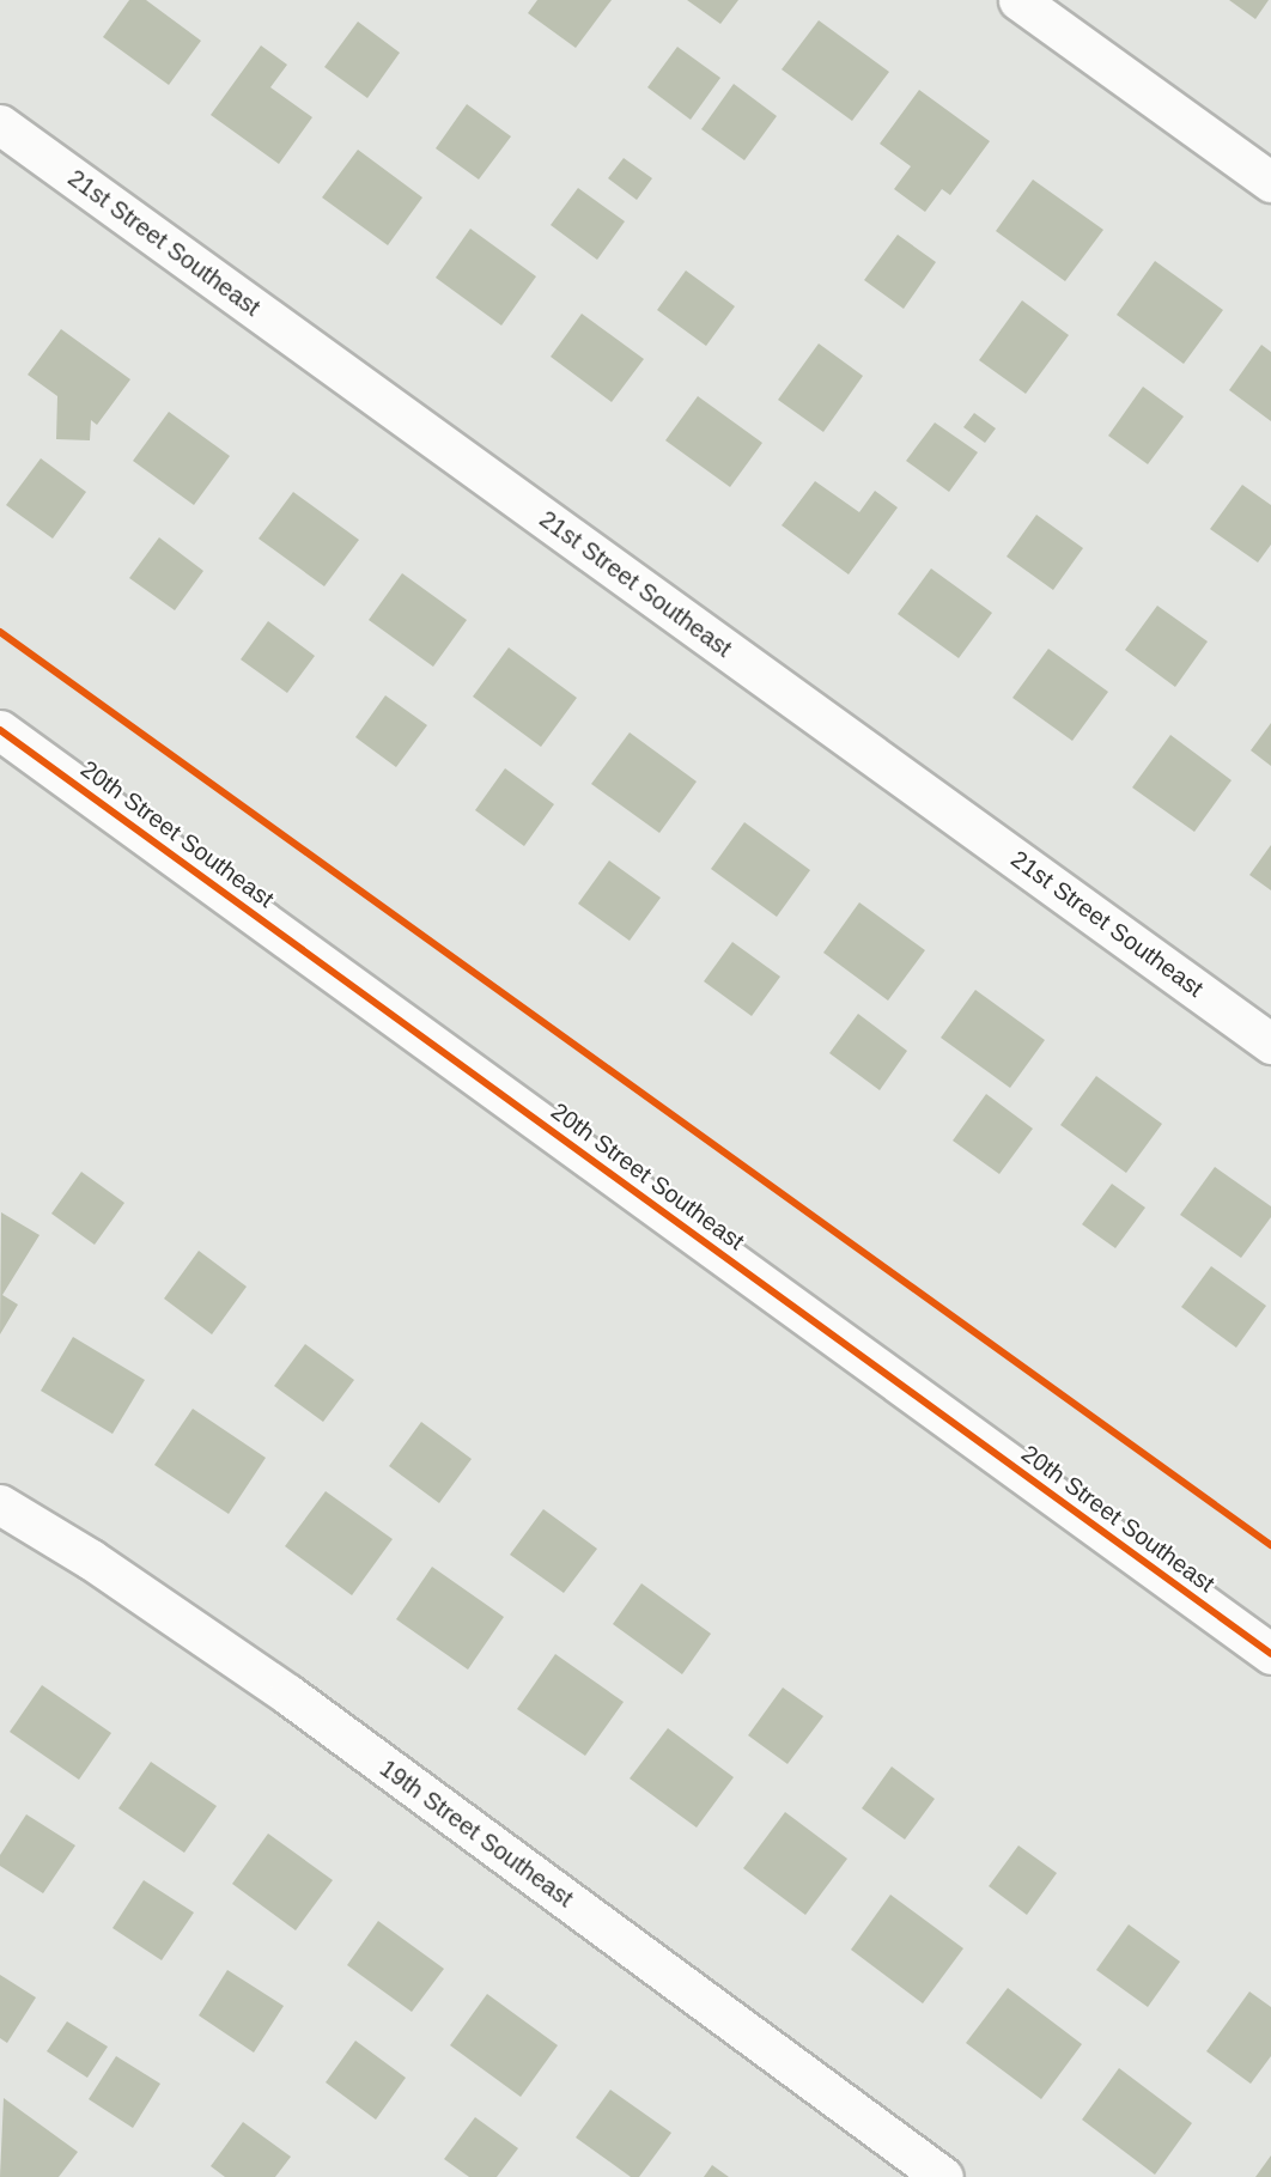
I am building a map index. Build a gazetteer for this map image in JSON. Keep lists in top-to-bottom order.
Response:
{
  "streets": {
    "street": ["21st Street Southeast", "20th Street Southeast", "19th Street Southeast"]
  }
}
